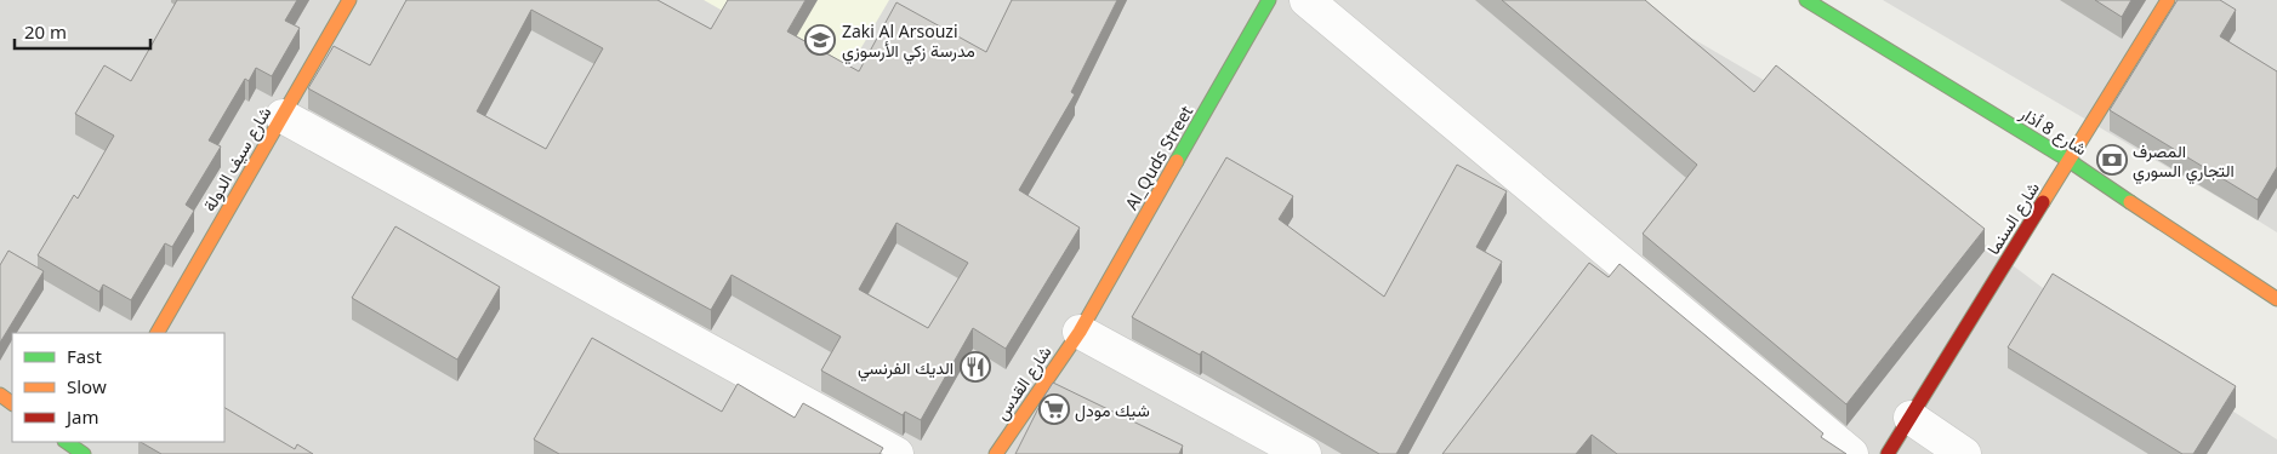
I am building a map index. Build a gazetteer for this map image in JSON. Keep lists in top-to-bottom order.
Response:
{
  "streets": {
    "main road": [
      "شارع 8 أذار",
      "Al_Quds Street",
      "شارع سيف الدولة",
      "شارع السنما",
      "شارع القدس"
    ]
  },
  "crossings": [
    ["شارع 8 أذار", "شارع السنما"],
    ["Al_Quds Street", "شارع القدس"]
  ],
  "places": {
    "school or university": ["Zaki Al Arsouzi مدرسة زكي الأرسوزي"],
    "bank": ["المصرف التجاري السوري"],
    "restaurant": ["الديك الفرنسي"],
    "supermarket": ["شيك مودل"]
  },
  "legend": ["Fast", "Slow", "Jam"],
  "scale_bar": "20 m"
}
